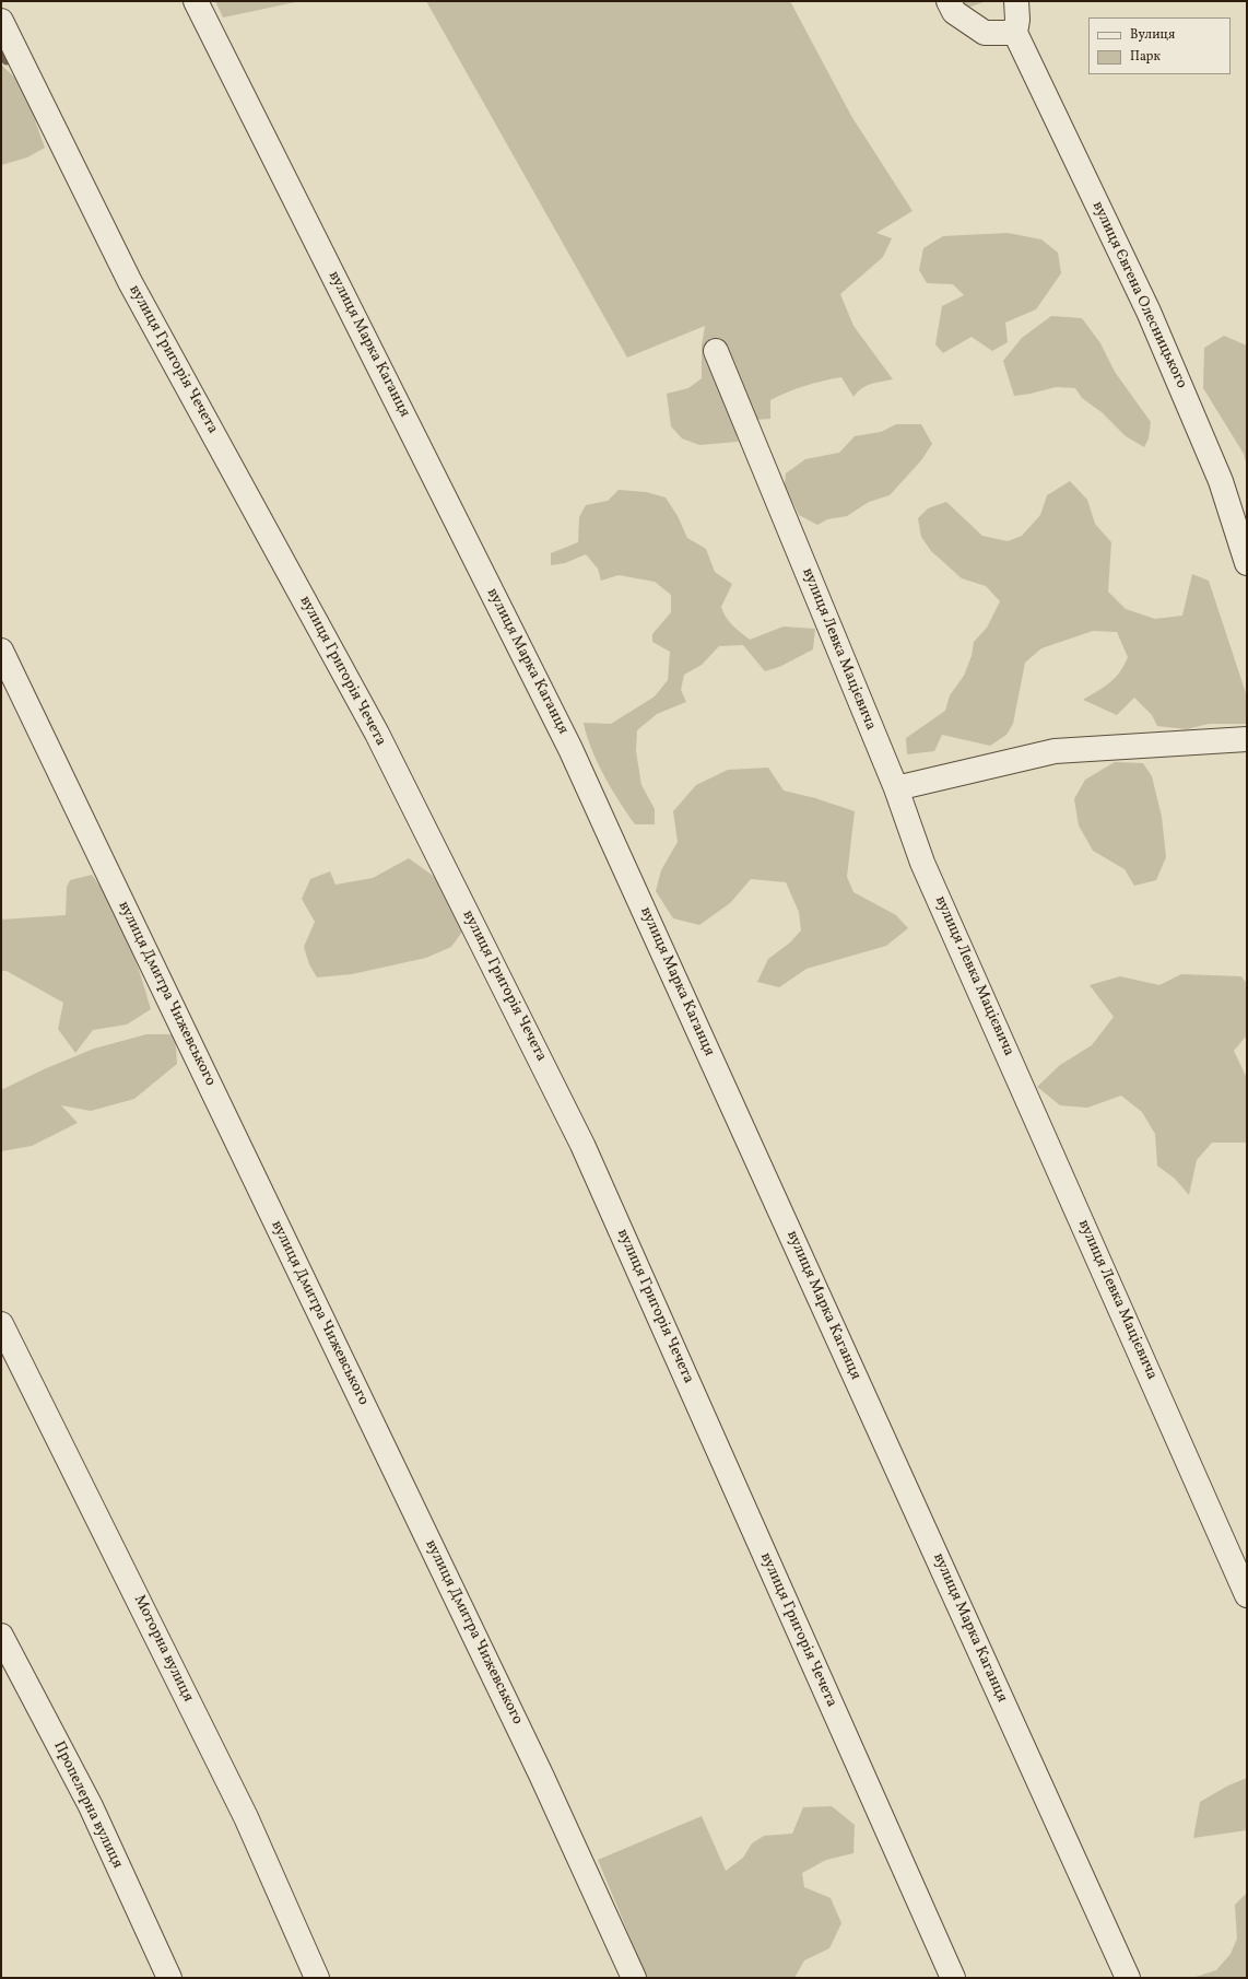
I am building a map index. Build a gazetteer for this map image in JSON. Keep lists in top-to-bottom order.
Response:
{
  "streets": {
    "street": [
      "вулиця Євгена Олесницького",
      "вулиця Марка Каганця",
      "вулиця Григорія Чечета",
      "вулиця Левка Мацієвича",
      "вулиця Дмитра Чижевського",
      "Моторна вулиця",
      "Пропелерна вулиця"
    ]
  },
  "legend": ["Вулиця", "Парк"]
}
